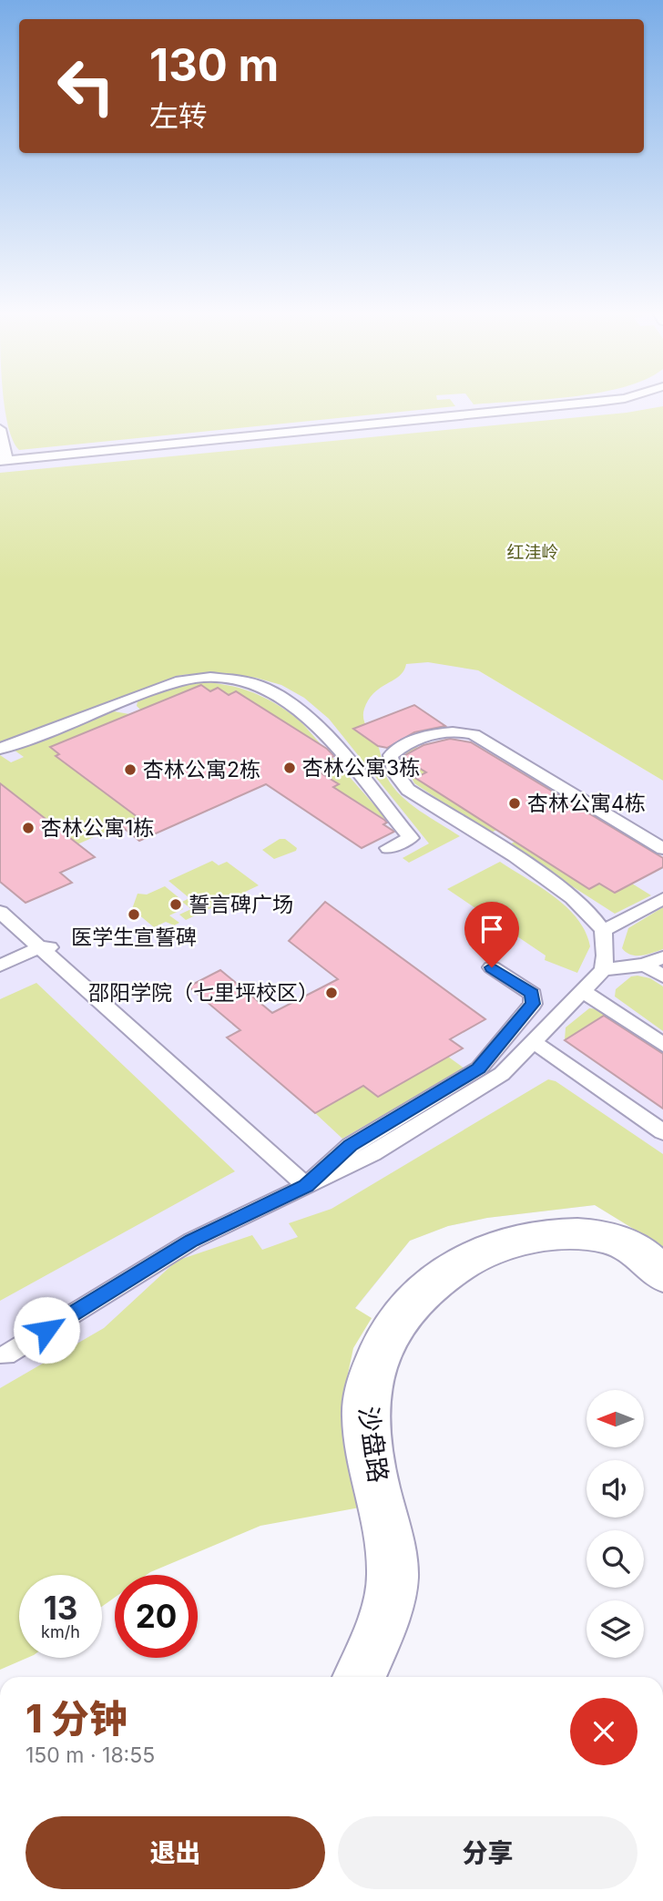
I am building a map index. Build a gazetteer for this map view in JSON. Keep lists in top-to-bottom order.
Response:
{
  "streets": {
    "street": ["沙盘路"]
  },
  "parks": ["红洼岭"],
  "places": [
    "杏林公寓3栋",
    "杏林公寓2栋",
    "杏林公寓4栋",
    "杏林公寓1栋",
    "誓言碑广场",
    "医学生宣誓碑",
    "邵阳学院（七里坪校区）"
  ],
  "north": "left",
  "page": {
    "turn": ["130 m", "左转"],
    "speed": "13 km/h",
    "limit": "20",
    "heading": ["1 分钟", "150 m · 18:55"],
    "buttons": ["退出", "分享"]
  }
}
